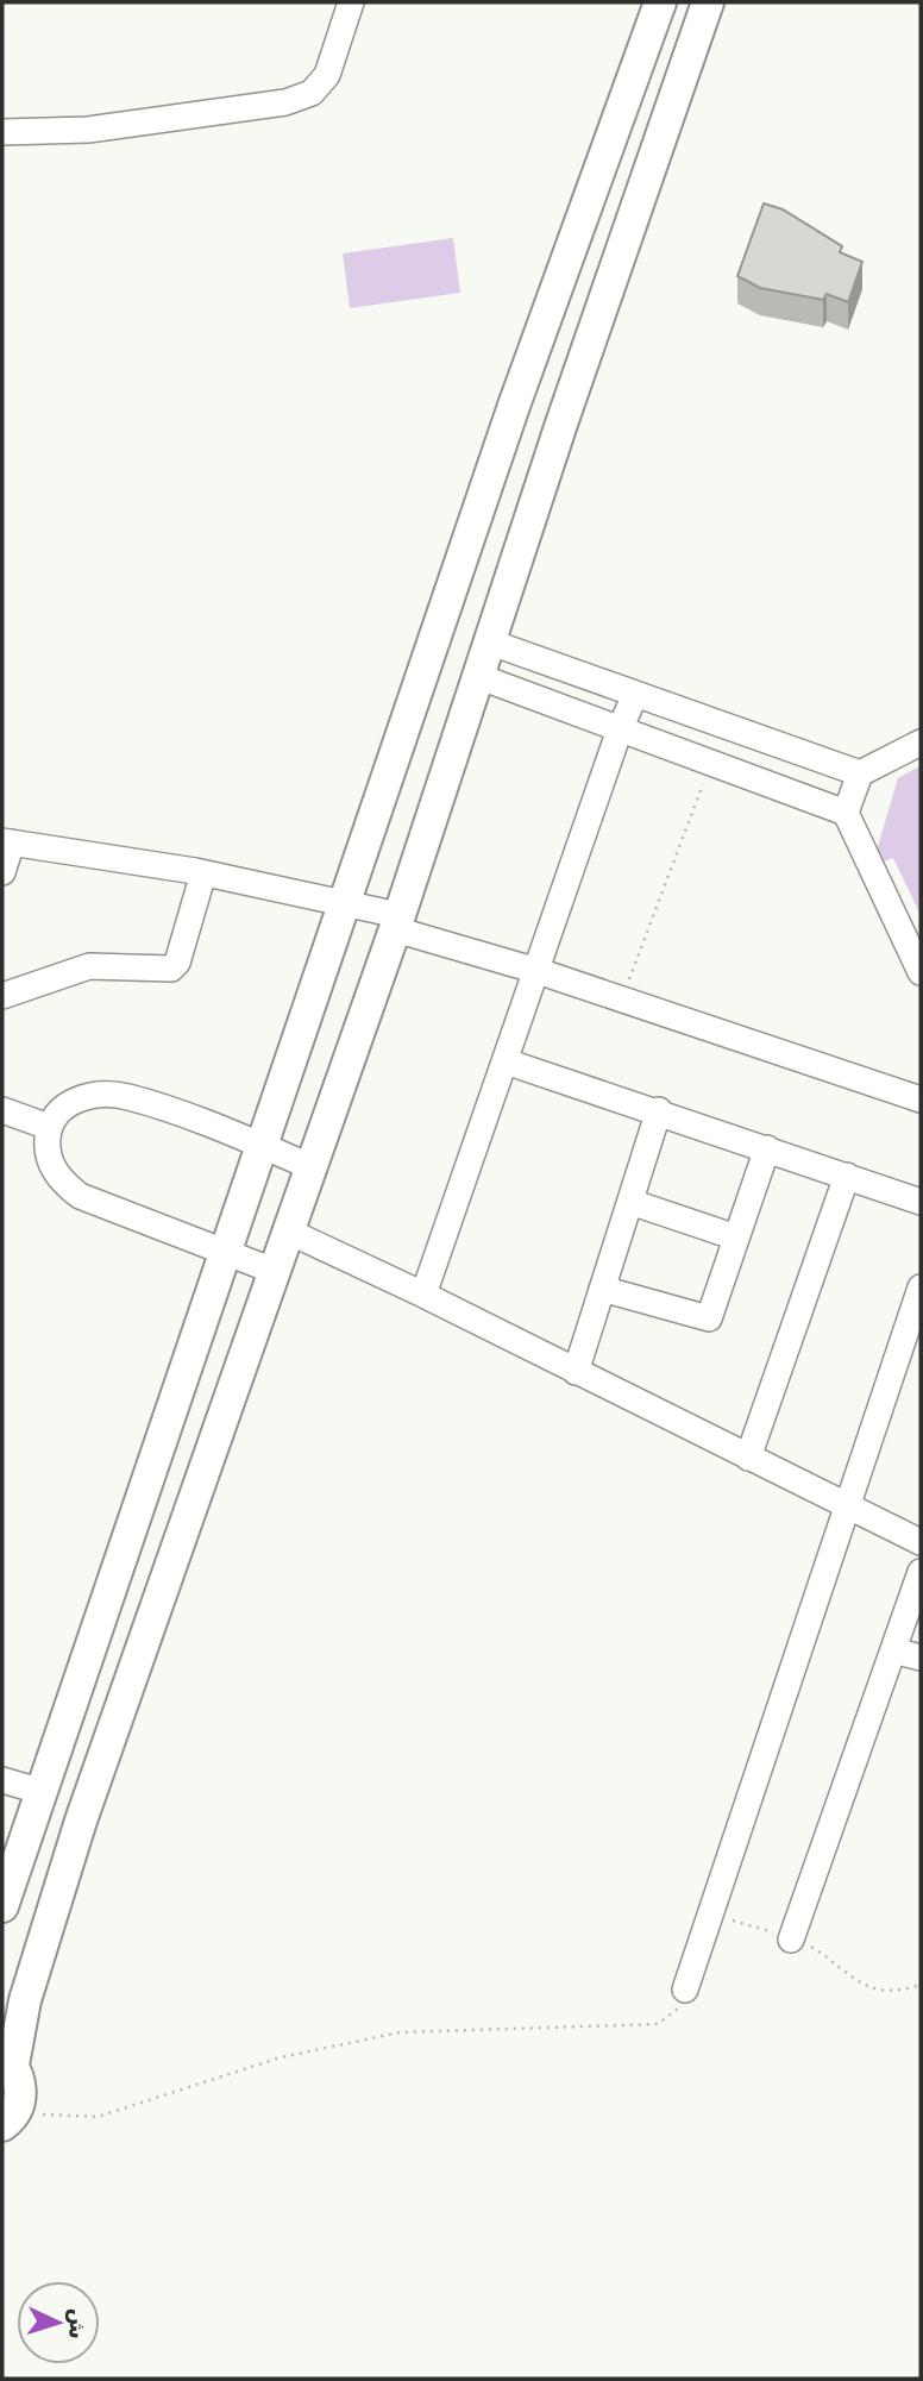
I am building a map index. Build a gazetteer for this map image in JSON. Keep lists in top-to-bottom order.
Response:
{
  "north": "right"
}
